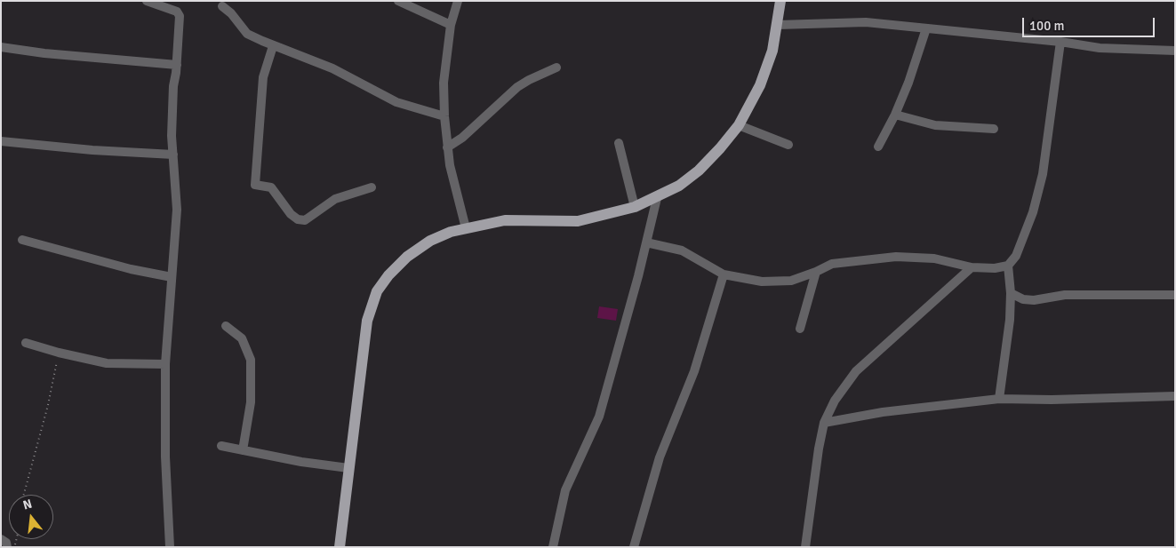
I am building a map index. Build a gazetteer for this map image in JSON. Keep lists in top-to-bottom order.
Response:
{
  "scale_bar": "100 m",
  "north": "top"
}
